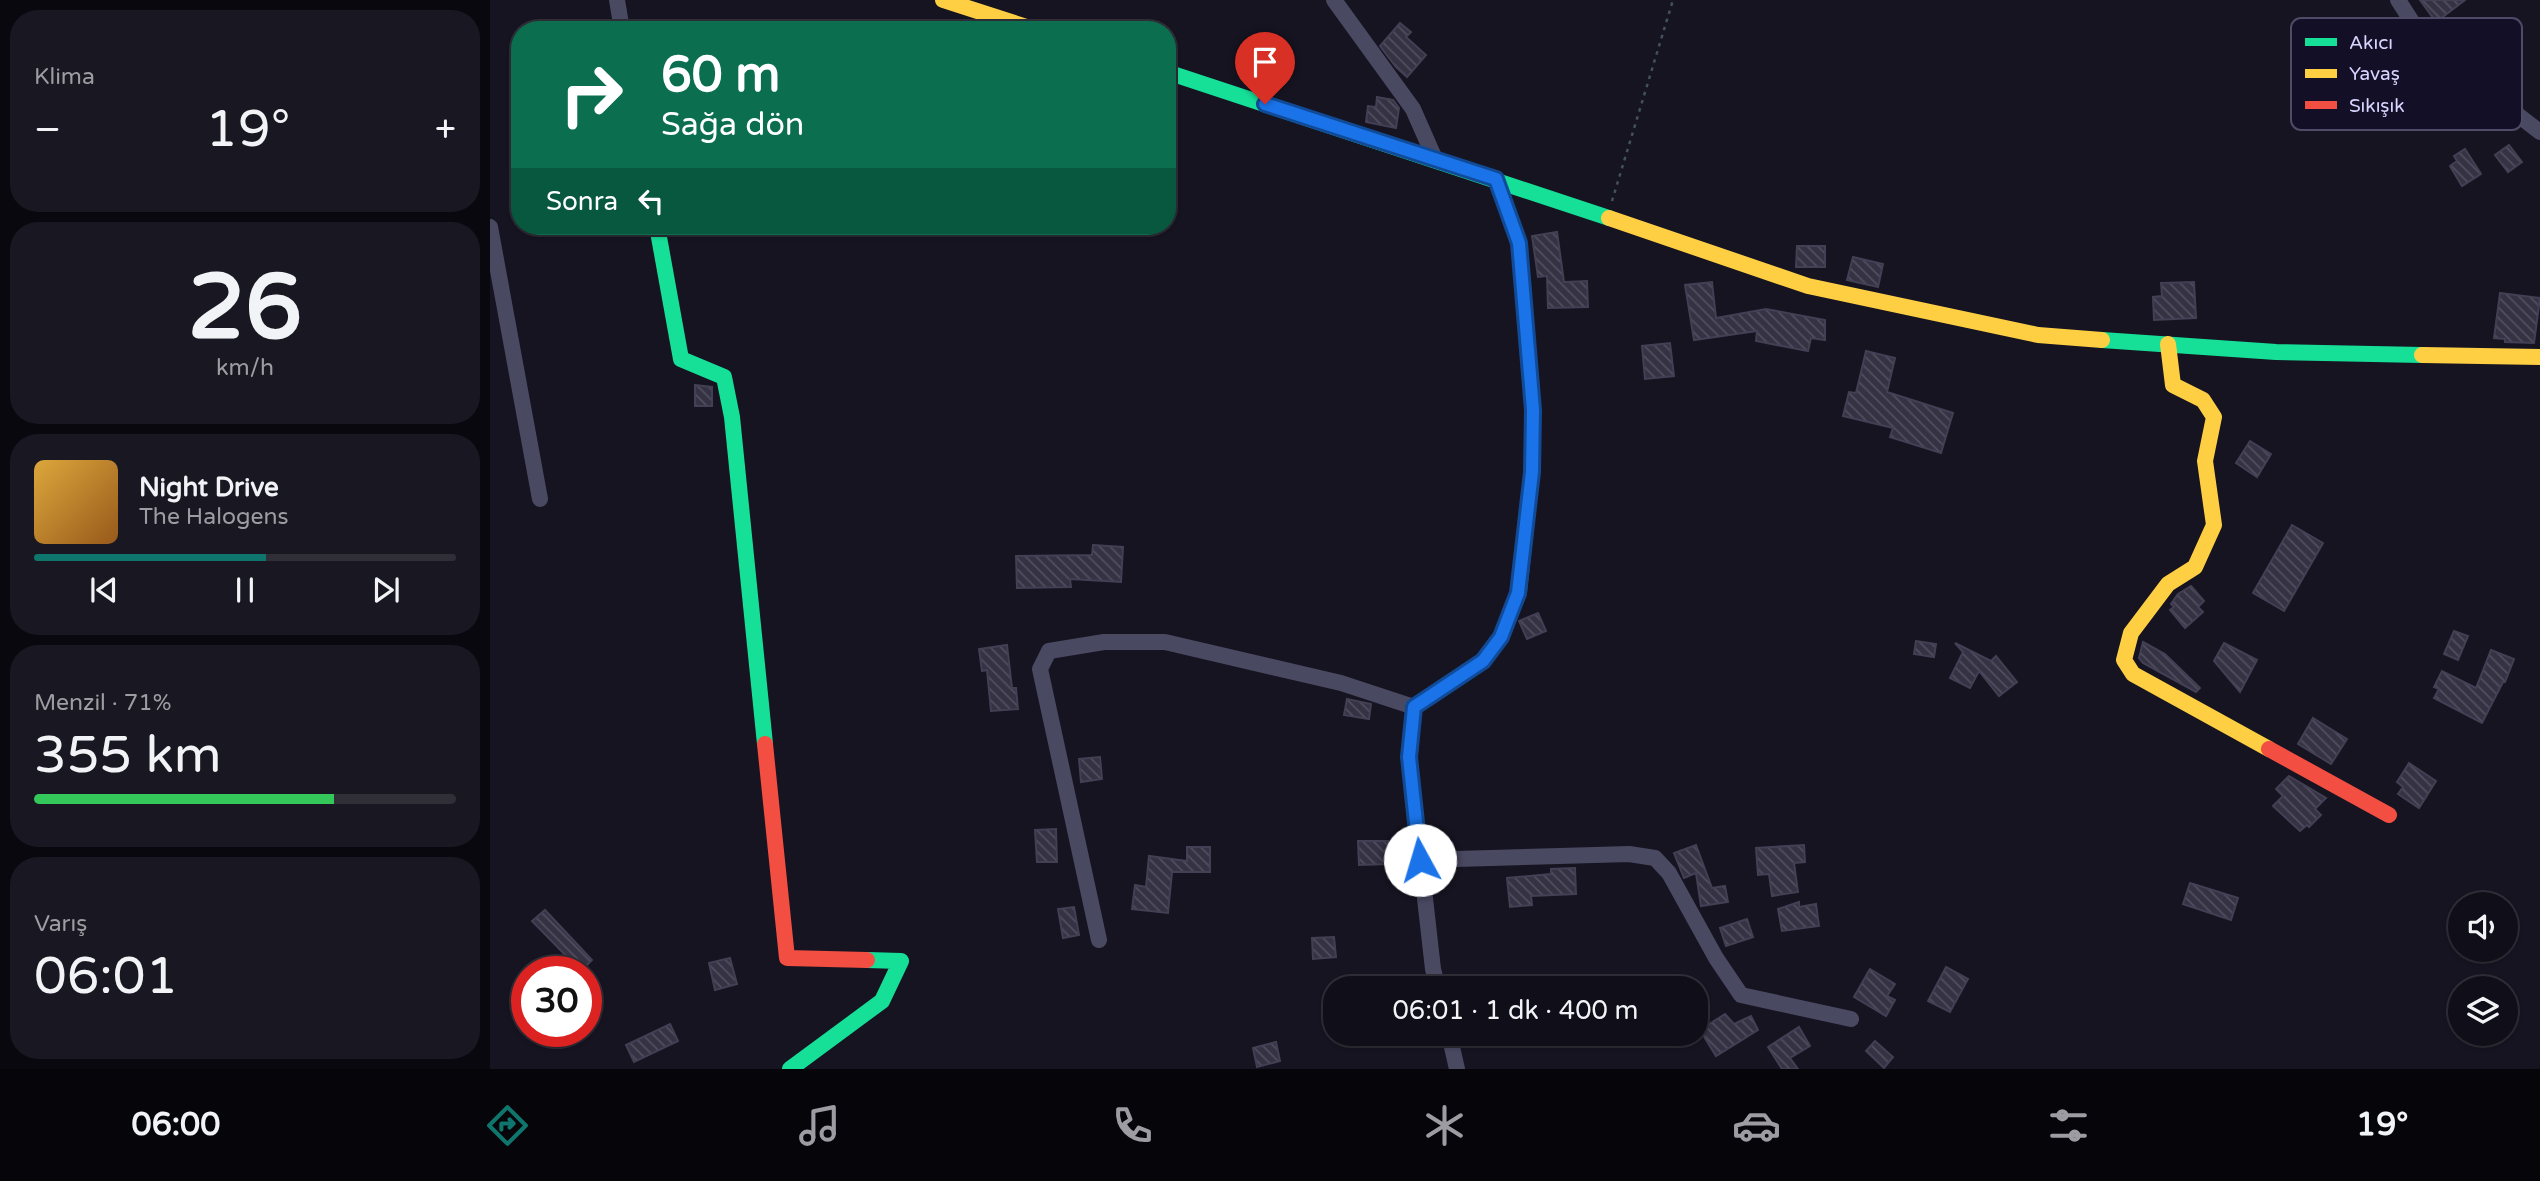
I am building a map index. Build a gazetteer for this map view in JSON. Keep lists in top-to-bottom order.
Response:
{
  "legend": ["Akıcı", "Yavaş", "Sıkışık"],
  "page": {
    "tile": [
      "Klima",
      ["26", "km/h"],
      ["Menzil · 71%", "355 km"],
      ["Varış", "06:01"]
    ],
    "turn": ["60 m", "Sağa dön"],
    "heat": ["−", "19°", "+"],
    "then": "Sonra",
    "song": ["Night Drive", "The Halogens"],
    "limit": "30",
    "trip": "06:01 · 1 dk · 400 m",
    "tabs": ["06:00", "19°"]
  }
}
